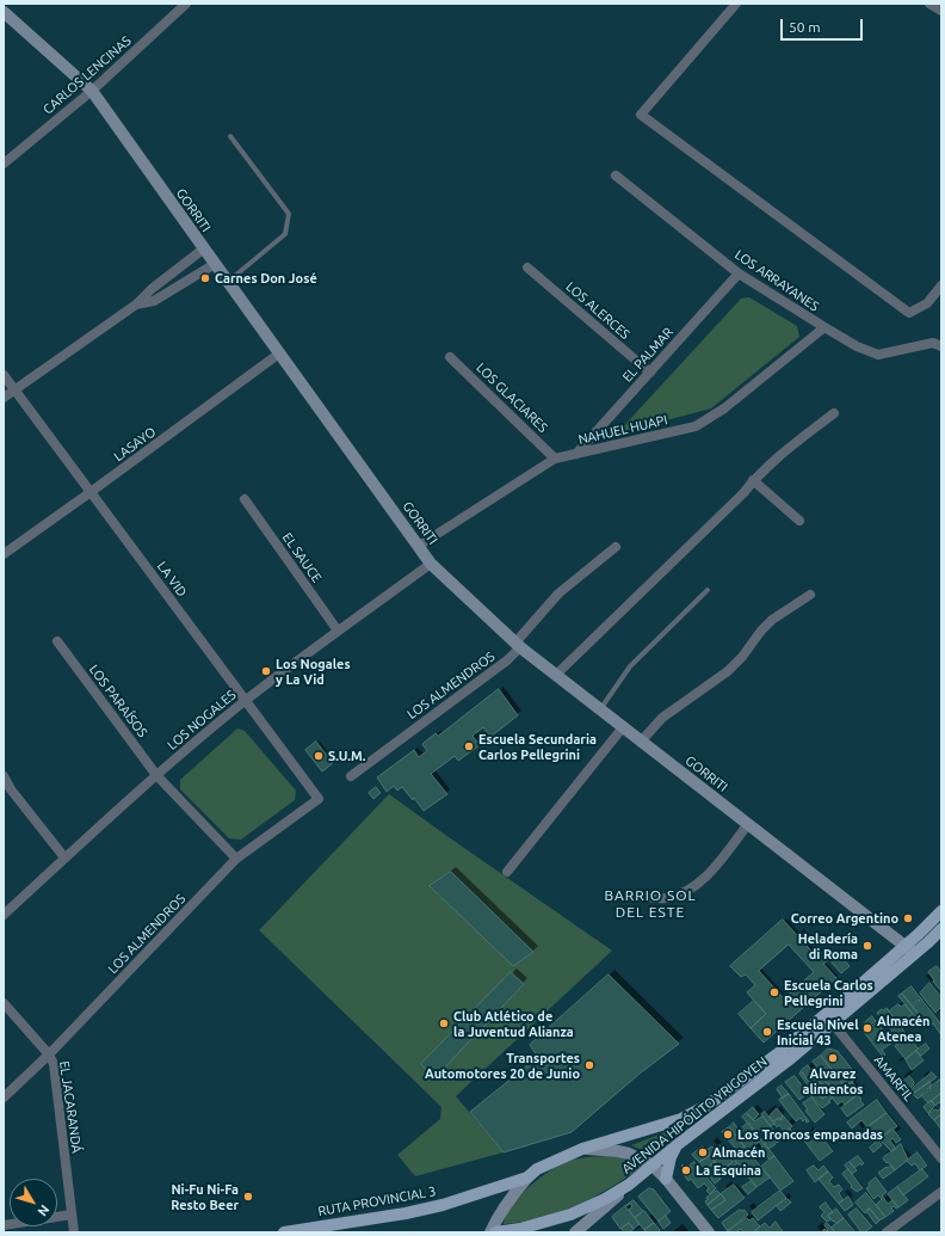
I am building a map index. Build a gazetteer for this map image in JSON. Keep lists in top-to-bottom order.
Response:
{
  "streets": {
    "main road": ["AVENIDA HIPÓLITO YRIGOYEN", "RUTA PROVINCIAL 3"],
    "street": [
      "CARLOS LENCINAS",
      "GORRITI",
      "LOS ARRAYANES",
      "LOS ALERCES",
      "EL PALMAR",
      "LOS GLACIARES",
      "NAHUEL HUAPI",
      "LASAYO",
      "EL SAUCE",
      "LA VID",
      "LOS ALMENDROS",
      "LOS PARAÍSOS",
      "LOS NOGALES",
      "AMARFIL",
      "EL JACARANDÁ"
    ]
  },
  "crossings": [
    ["CARLOS LENCINAS", "GORRITI"],
    ["GORRITI", "NAHUEL HUAPI"],
    ["GORRITI", "LASAYO"],
    ["GORRITI", "LOS ALMENDROS"],
    ["GORRITI", "LOS NOGALES"],
    ["GORRITI", "AVENIDA HIPÓLITO YRIGOYEN"],
    ["LOS ARRAYANES", "EL PALMAR"],
    ["LOS ARRAYANES", "NAHUEL HUAPI"],
    ["LOS ALERCES", "EL PALMAR"],
    ["EL PALMAR", "NAHUEL HUAPI"],
    ["LOS GLACIARES", "NAHUEL HUAPI"],
    ["LASAYO", "LA VID"],
    ["EL SAUCE", "LOS NOGALES"],
    ["LA VID", "LOS ALMENDROS"],
    ["LA VID", "LOS NOGALES"],
    ["LOS ALMENDROS", "LOS PARAÍSOS"],
    ["LOS ALMENDROS", "EL JACARANDÁ"],
    ["LOS PARAÍSOS", "LOS NOGALES"],
    ["AMARFIL", "AVENIDA HIPÓLITO YRIGOYEN"],
    ["AVENIDA HIPÓLITO YRIGOYEN", "RUTA PROVINCIAL 3"]
  ],
  "districts": ["BARRIO SOL DEL ESTE"],
  "places": [
    "Carnes Don José",
    "Los Nogales y La Vid",
    "Escuela Secundaria Carlos Pellegrini",
    "S.U.M.",
    "Correo Argentino",
    "Heladería di Roma",
    "Escuela Carlos Pellegrini",
    "Club Atlético de la Juventud Alianza",
    "Almacén Atenea",
    "Escuela Nivel Inicial 43",
    "Alvarez alimentos",
    "Transportes Automotores 20 de Junio",
    "Los Troncos empanadas",
    "Almacén",
    "La Esquina",
    "Ni-Fu Ni-Fa Resto Beer"
  ],
  "scale_bar": "50 m",
  "north": "bottom right"
}
